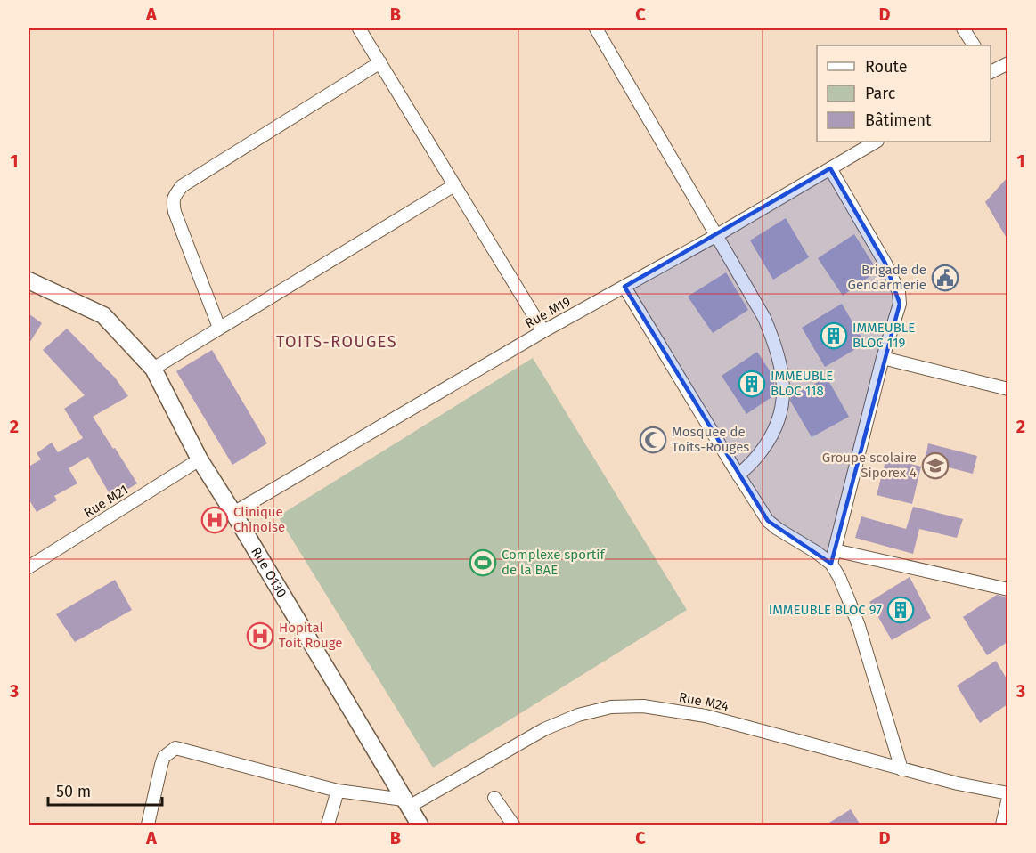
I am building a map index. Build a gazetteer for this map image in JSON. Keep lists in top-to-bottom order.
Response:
{
  "streets": {
    "street": [
      "Rue M19",
      "Rue M21",
      "Rue O130",
      "Rue M24"
    ]
  },
  "crossings": [
    ["Rue M19", "Rue O130"],
    ["Rue M21", "Rue O130"],
    ["Rue O130", "Rue M24"]
  ],
  "districts": ["TOITS-ROUGES"],
  "places": {
    "public building": ["Brigade de Gendarmerie"],
    "building": ["IMMEUBLE BLOC 119", "IMMEUBLE BLOC 118", "IMMEUBLE BLOC 97"],
    "mosque": ["Mosquee de Toits-Rouges"],
    "school or university": ["Groupe scolaire Siporex 4"],
    "hospital": ["Clinique Chinoise", "Hopital Toit Rouge"],
    "sports": ["Complexe sportif de la BAE"]
  },
  "legend": ["Route", "Parc", "Bâtiment"],
  "scale_bar": "50 m",
  "grid": {
    "columns": [
      "A",
      "B",
      "C",
      "D"
    ],
    "rows": ["1", "2", "3"]
  }
}
